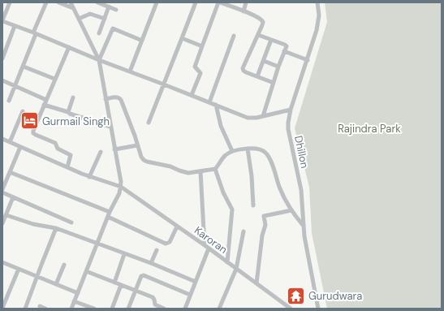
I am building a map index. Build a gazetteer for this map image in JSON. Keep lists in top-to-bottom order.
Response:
{
  "streets": {
    "street": ["Dhillon", "Karoran"]
  },
  "parks": ["Rajindra Park"],
  "places": {
    "hotel": ["Gurmail Singh"],
    "temple": ["Gurudwara"]
  }
}
